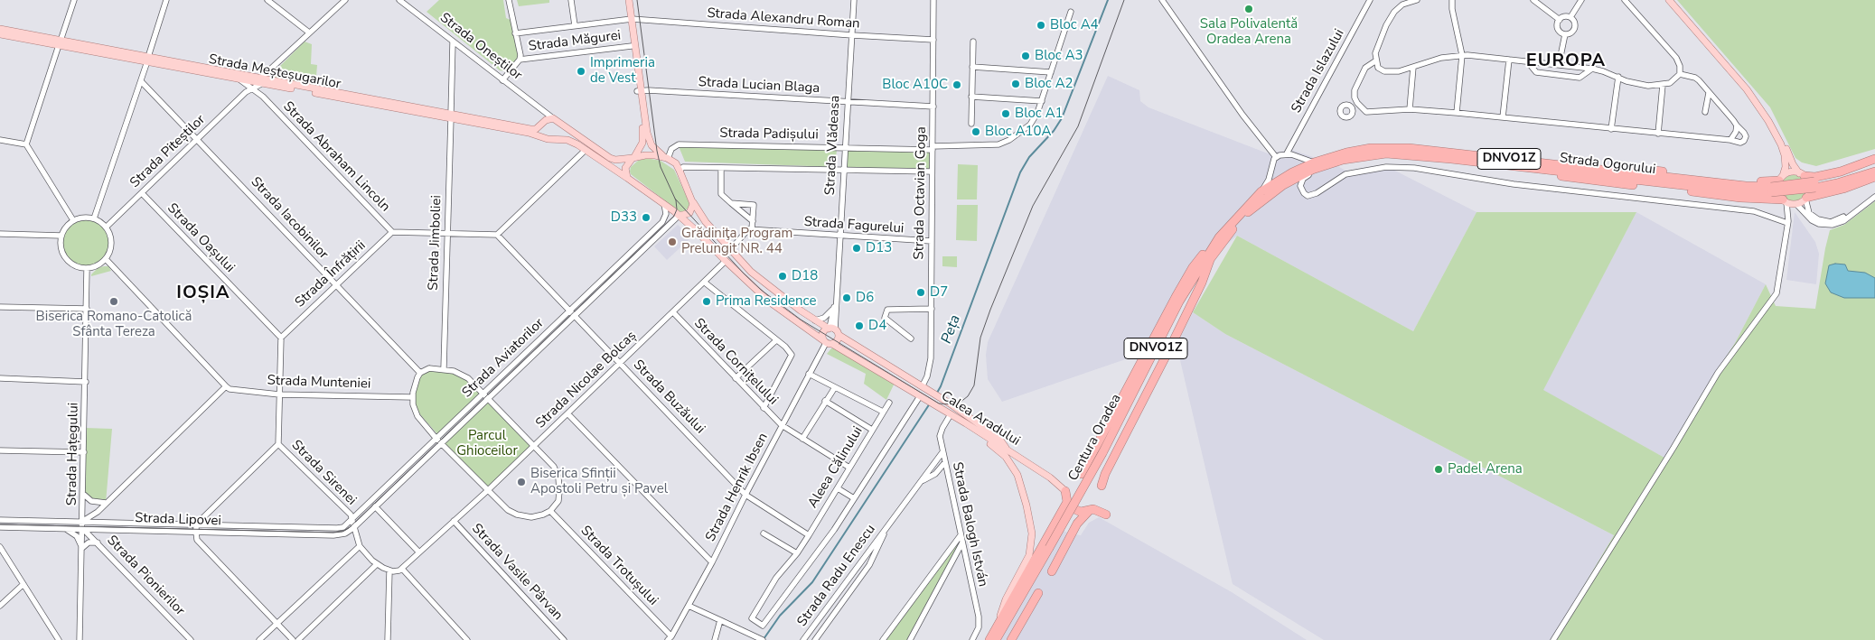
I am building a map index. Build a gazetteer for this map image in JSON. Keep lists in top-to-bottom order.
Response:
{
  "streets": {
    "highway": [
      "DNVO1Z",
      "Strada Ogorului",
      "Calea Aradului",
      "Centura Oradea"
    ],
    "main road": ["Strada Meșteșugarilor"],
    "street": [
      "Strada Alexandru Roman",
      "Strada Măgurei",
      "Strada Oneștilor",
      "Strada Islazului",
      "Strada Lucian Blaga",
      "Strada Padișului",
      "Strada Vlădeasa",
      "Strada Piteștilor",
      "Strada Abraham Lincoln",
      "Strada Octavian Goga",
      "Strada Iacobinilor",
      "Strada Fagurelui",
      "Strada Oașului",
      "Strada Jimboliei",
      "Strada Înfrățirii",
      "Strada Aviatorilor",
      "Strada Cornițelului",
      "Strada Nicolae Bolcaș",
      "Strada Munteniei",
      "Strada Buzăului",
      "Strada Hațegului",
      "Aleea Călinului",
      "Strada Sirenei",
      "Strada Henrik Ibsen",
      "Strada Lipovei",
      "Strada Balogh István",
      "Strada Trotușului",
      "Strada Vasile Pârvan",
      "Strada Pionierilor",
      "Strada Radu Enescu"
    ]
  },
  "crossings": [
    ["Strada Alexandru Roman", "Strada Vlădeasa"],
    ["Strada Alexandru Roman", "Strada Octavian Goga"],
    ["Strada Alexandru Roman", "Calea Aradului"],
    ["Strada Măgurei", "Calea Aradului"],
    ["Strada Oneștilor", "Strada Meșteșugarilor"],
    ["Strada Oneștilor", "Strada Jimboliei"],
    ["Strada Meșteșugarilor", "Strada Piteștilor"],
    ["Strada Meșteșugarilor", "Strada Abraham Lincoln"],
    ["Strada Meșteșugarilor", "Strada Jimboliei"],
    ["Strada Lucian Blaga", "Strada Vlădeasa"],
    ["Strada Lucian Blaga", "Strada Octavian Goga"],
    ["Strada Lucian Blaga", "Calea Aradului"],
    ["Strada Padișului", "Strada Vlădeasa"],
    ["Strada Padișului", "Strada Octavian Goga"],
    ["Strada Padișului", "Calea Aradului"],
    ["Strada Vlădeasa", "Strada Fagurelui"],
    ["Strada Vlădeasa", "Calea Aradului"],
    ["Strada Piteștilor", "Strada Abraham Lincoln"],
    ["Strada Piteștilor", "Strada Iacobinilor"],
    ["Strada Piteștilor", "Strada Oașului"],
    ["Strada Piteștilor", "Strada Hațegului"],
    ["Strada Abraham Lincoln", "Strada Înfrățirii"],
    ["Strada Ogorului", "Centura Oradea"],
    ["Strada Octavian Goga", "Strada Fagurelui"],
    ["Strada Octavian Goga", "Calea Aradului"],
    ["Strada Iacobinilor", "Strada Înfrățirii"],
    ["Strada Oașului", "Strada Înfrățirii"],
    ["Strada Aviatorilor", "Strada Buzăului"],
    ["Strada Aviatorilor", "Calea Aradului"],
    ["Strada Aviatorilor", "Strada Sirenei"],
    ["Strada Aviatorilor", "Strada Lipovei"],
    ["Strada Cornițelului", "Strada Nicolae Bolcaș"],
    ["Strada Cornițelului", "Aleea Călinului"],
    ["Strada Cornițelului", "Strada Henrik Ibsen"],
    ["Strada Nicolae Bolcaș", "Strada Buzăului"],
    ["Strada Nicolae Bolcaș", "Calea Aradului"],
    ["Strada Nicolae Bolcaș", "Strada Trotușului"],
    ["Strada Nicolae Bolcaș", "Strada Vasile Pârvan"],
    ["Strada Buzăului", "Strada Henrik Ibsen"],
    ["Calea Aradului", "Strada Henrik Ibsen"],
    ["Calea Aradului", "Strada Balogh István"],
    ["Strada Hațegului", "Strada Lipovei"],
    ["Strada Hațegului", "Strada Pionierilor"],
    ["Strada Sirenei", "Strada Lipovei"],
    ["Strada Henrik Ibsen", "Strada Trotușului"],
    ["Strada Lipovei", "Strada Pionierilor"],
    ["Strada Balogh István", "Strada Radu Enescu"]
  ],
  "districts": ["EUROPA", "IOȘIA"],
  "water": ["Peța"],
  "parks": ["Parcul Ghioceilor"],
  "places": [
    "Sala Polivalentă Oradea Arena",
    "Bloc A4",
    "Bloc A3",
    "Imprimeria de Vest",
    "Bloc A2",
    "Bloc A10C",
    "Bloc A1",
    "Bloc A10A",
    "D33",
    "Grădiniţa Program Prelungit NR. 44",
    "D13",
    "D18",
    "D7",
    "D6",
    "Biserica Romano-Catolică Sfânta Tereza",
    "Prima Residence",
    "D4",
    "Padel Arena",
    "Biserica Sfinții Apostoli Petru și Pavel"
  ]
}
